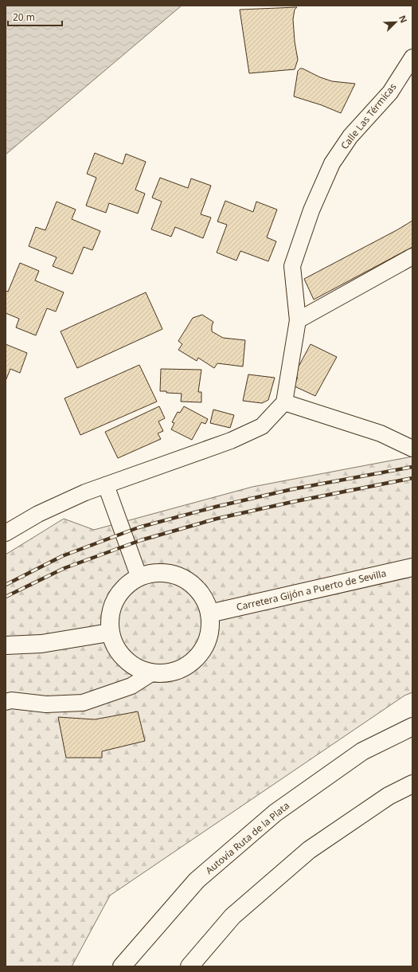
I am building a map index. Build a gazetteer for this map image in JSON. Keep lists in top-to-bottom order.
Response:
{
  "streets": {
    "highway": ["Carretera Gijón a Puerto de Sevilla", "Autovía Ruta de la Plata"],
    "street": ["Calle Las Térmicas"]
  },
  "scale_bar": "20 m",
  "north": "top right"
}
